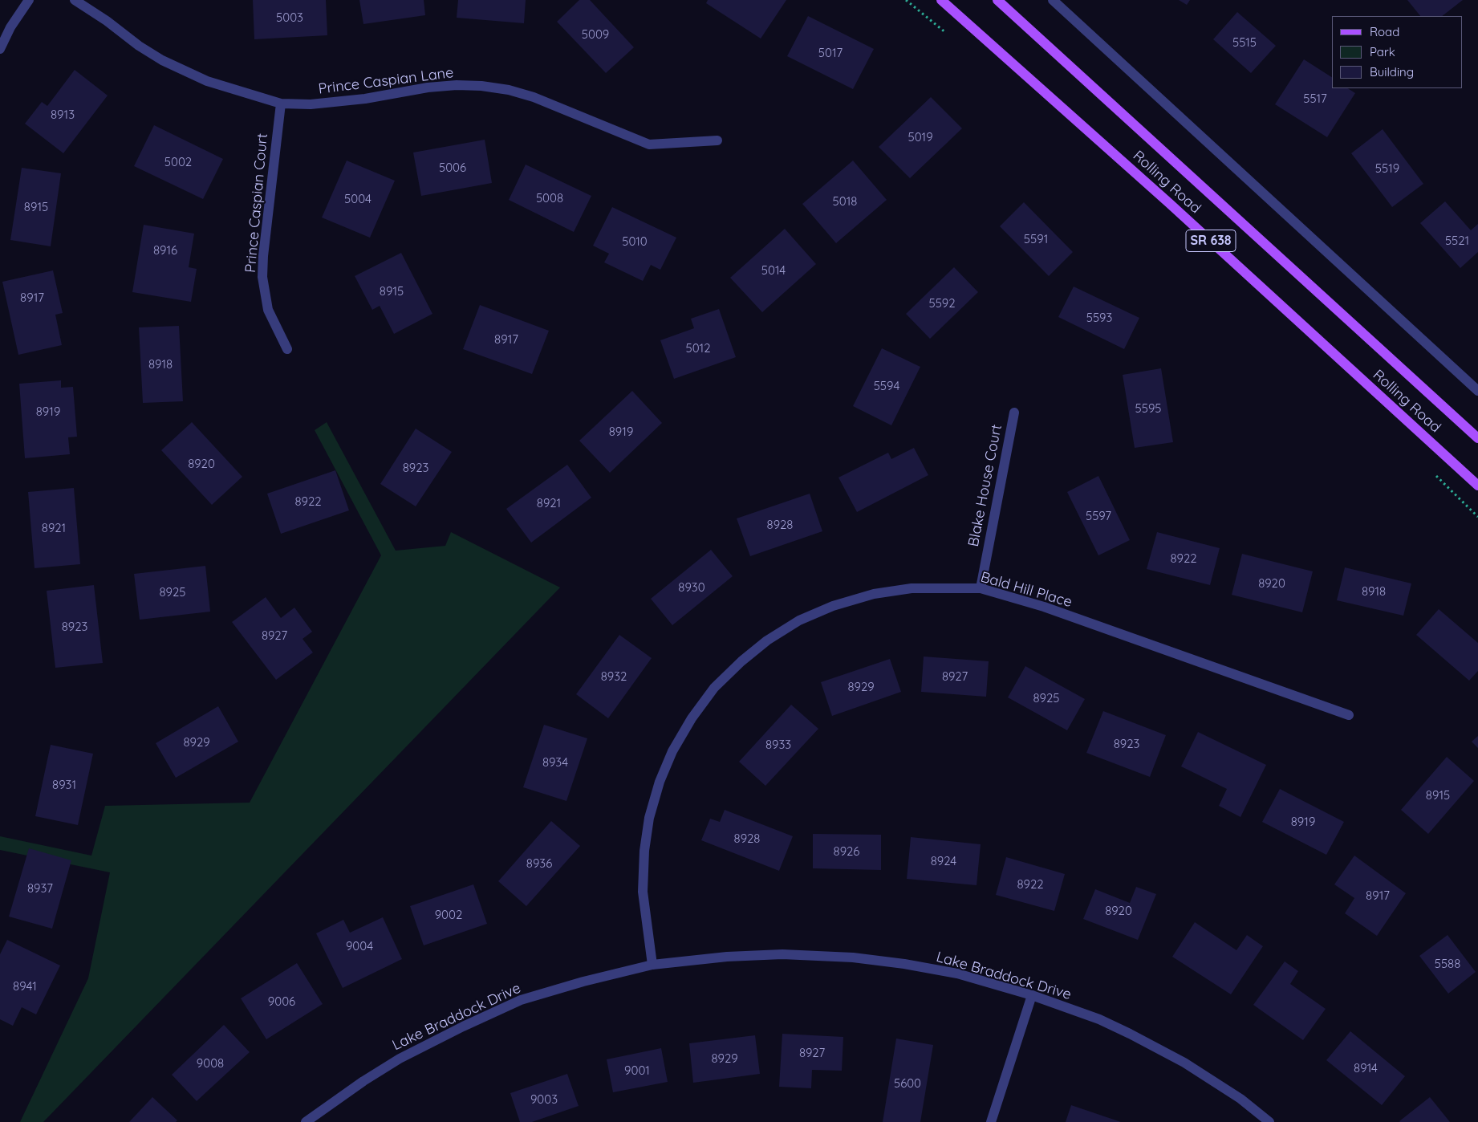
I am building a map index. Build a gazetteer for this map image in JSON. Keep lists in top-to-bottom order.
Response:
{
  "streets": {
    "main road": ["Rolling Road", "SR 638"],
    "street": [
      "Prince Caspian Lane",
      "Prince Caspian Court",
      "Blake House Court",
      "Bald Hill Place",
      "Lake Braddock Drive"
    ]
  },
  "crossings": [
    ["Prince Caspian Lane", "Prince Caspian Court"],
    ["Blake House Court", "Bald Hill Place"],
    ["Bald Hill Place", "Lake Braddock Drive"]
  ],
  "house_numbers": [
    "5003",
    "5009",
    "5515",
    "5017",
    "5517",
    "8913",
    "5019",
    "5002",
    "5006",
    "5519",
    "5008",
    "5004",
    "5018",
    "8915",
    "5591",
    "5521",
    "5010",
    "8916",
    "5014",
    "8915",
    "8917",
    "5592",
    "5593",
    "8917",
    "5012",
    "8918",
    "5594",
    "5595",
    "8919",
    "8919",
    "8920",
    "8923",
    "8922",
    "8921",
    "5597",
    "8928",
    "8921",
    "8922",
    "8920",
    "8930",
    "8918",
    "8925",
    "8923",
    "8927",
    "8932",
    "8927",
    "8929",
    "8925",
    "8929",
    "8923",
    "8933",
    "8934",
    "8931",
    "8915",
    "8919",
    "8928",
    "8926",
    "8924",
    "8936",
    "8922",
    "8937",
    "8917",
    "8920",
    "9002",
    "9004",
    "5588",
    "8941",
    "9006",
    "8927",
    "8929",
    "9008",
    "8914",
    "9001",
    "5600",
    "9003"
  ],
  "legend": ["Road", "Park", "Building"]
}
